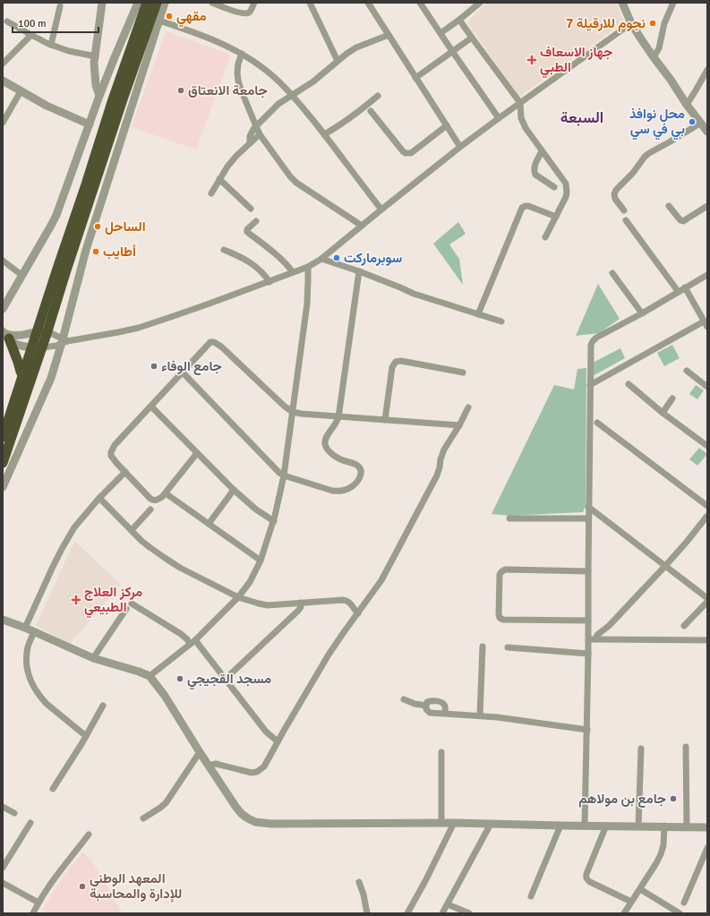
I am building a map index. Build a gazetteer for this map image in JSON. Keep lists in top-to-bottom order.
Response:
{
  "districts": ["السبعة"],
  "places": {
    "other": [
      "مقهي",
      "7 نجوم للارقيلة",
      "جامعة الانعتاق",
      "محل نوافذ بي في سي",
      "الساحل",
      "أطايب",
      "سوبرماركت",
      "جامع الوفاء",
      "مسجد القجيجي",
      "جامع بن مولاهم",
      "المعهد الوطني للإدارة والمحاسبة"
    ],
    "health": ["جهاز الاسعاف الطبي", "مركز العلاج الطبيعي"]
  },
  "scale_bar": "100 m"
}
